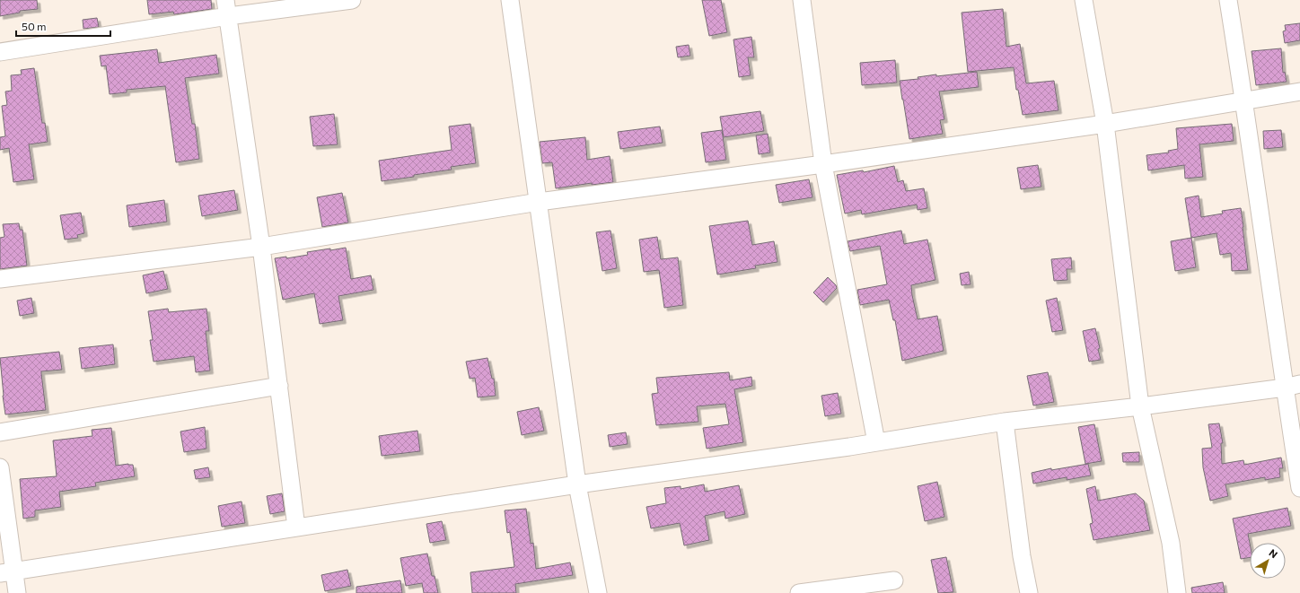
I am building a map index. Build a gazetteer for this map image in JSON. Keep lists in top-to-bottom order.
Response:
{
  "scale_bar": "50 m",
  "north": "top right"
}
